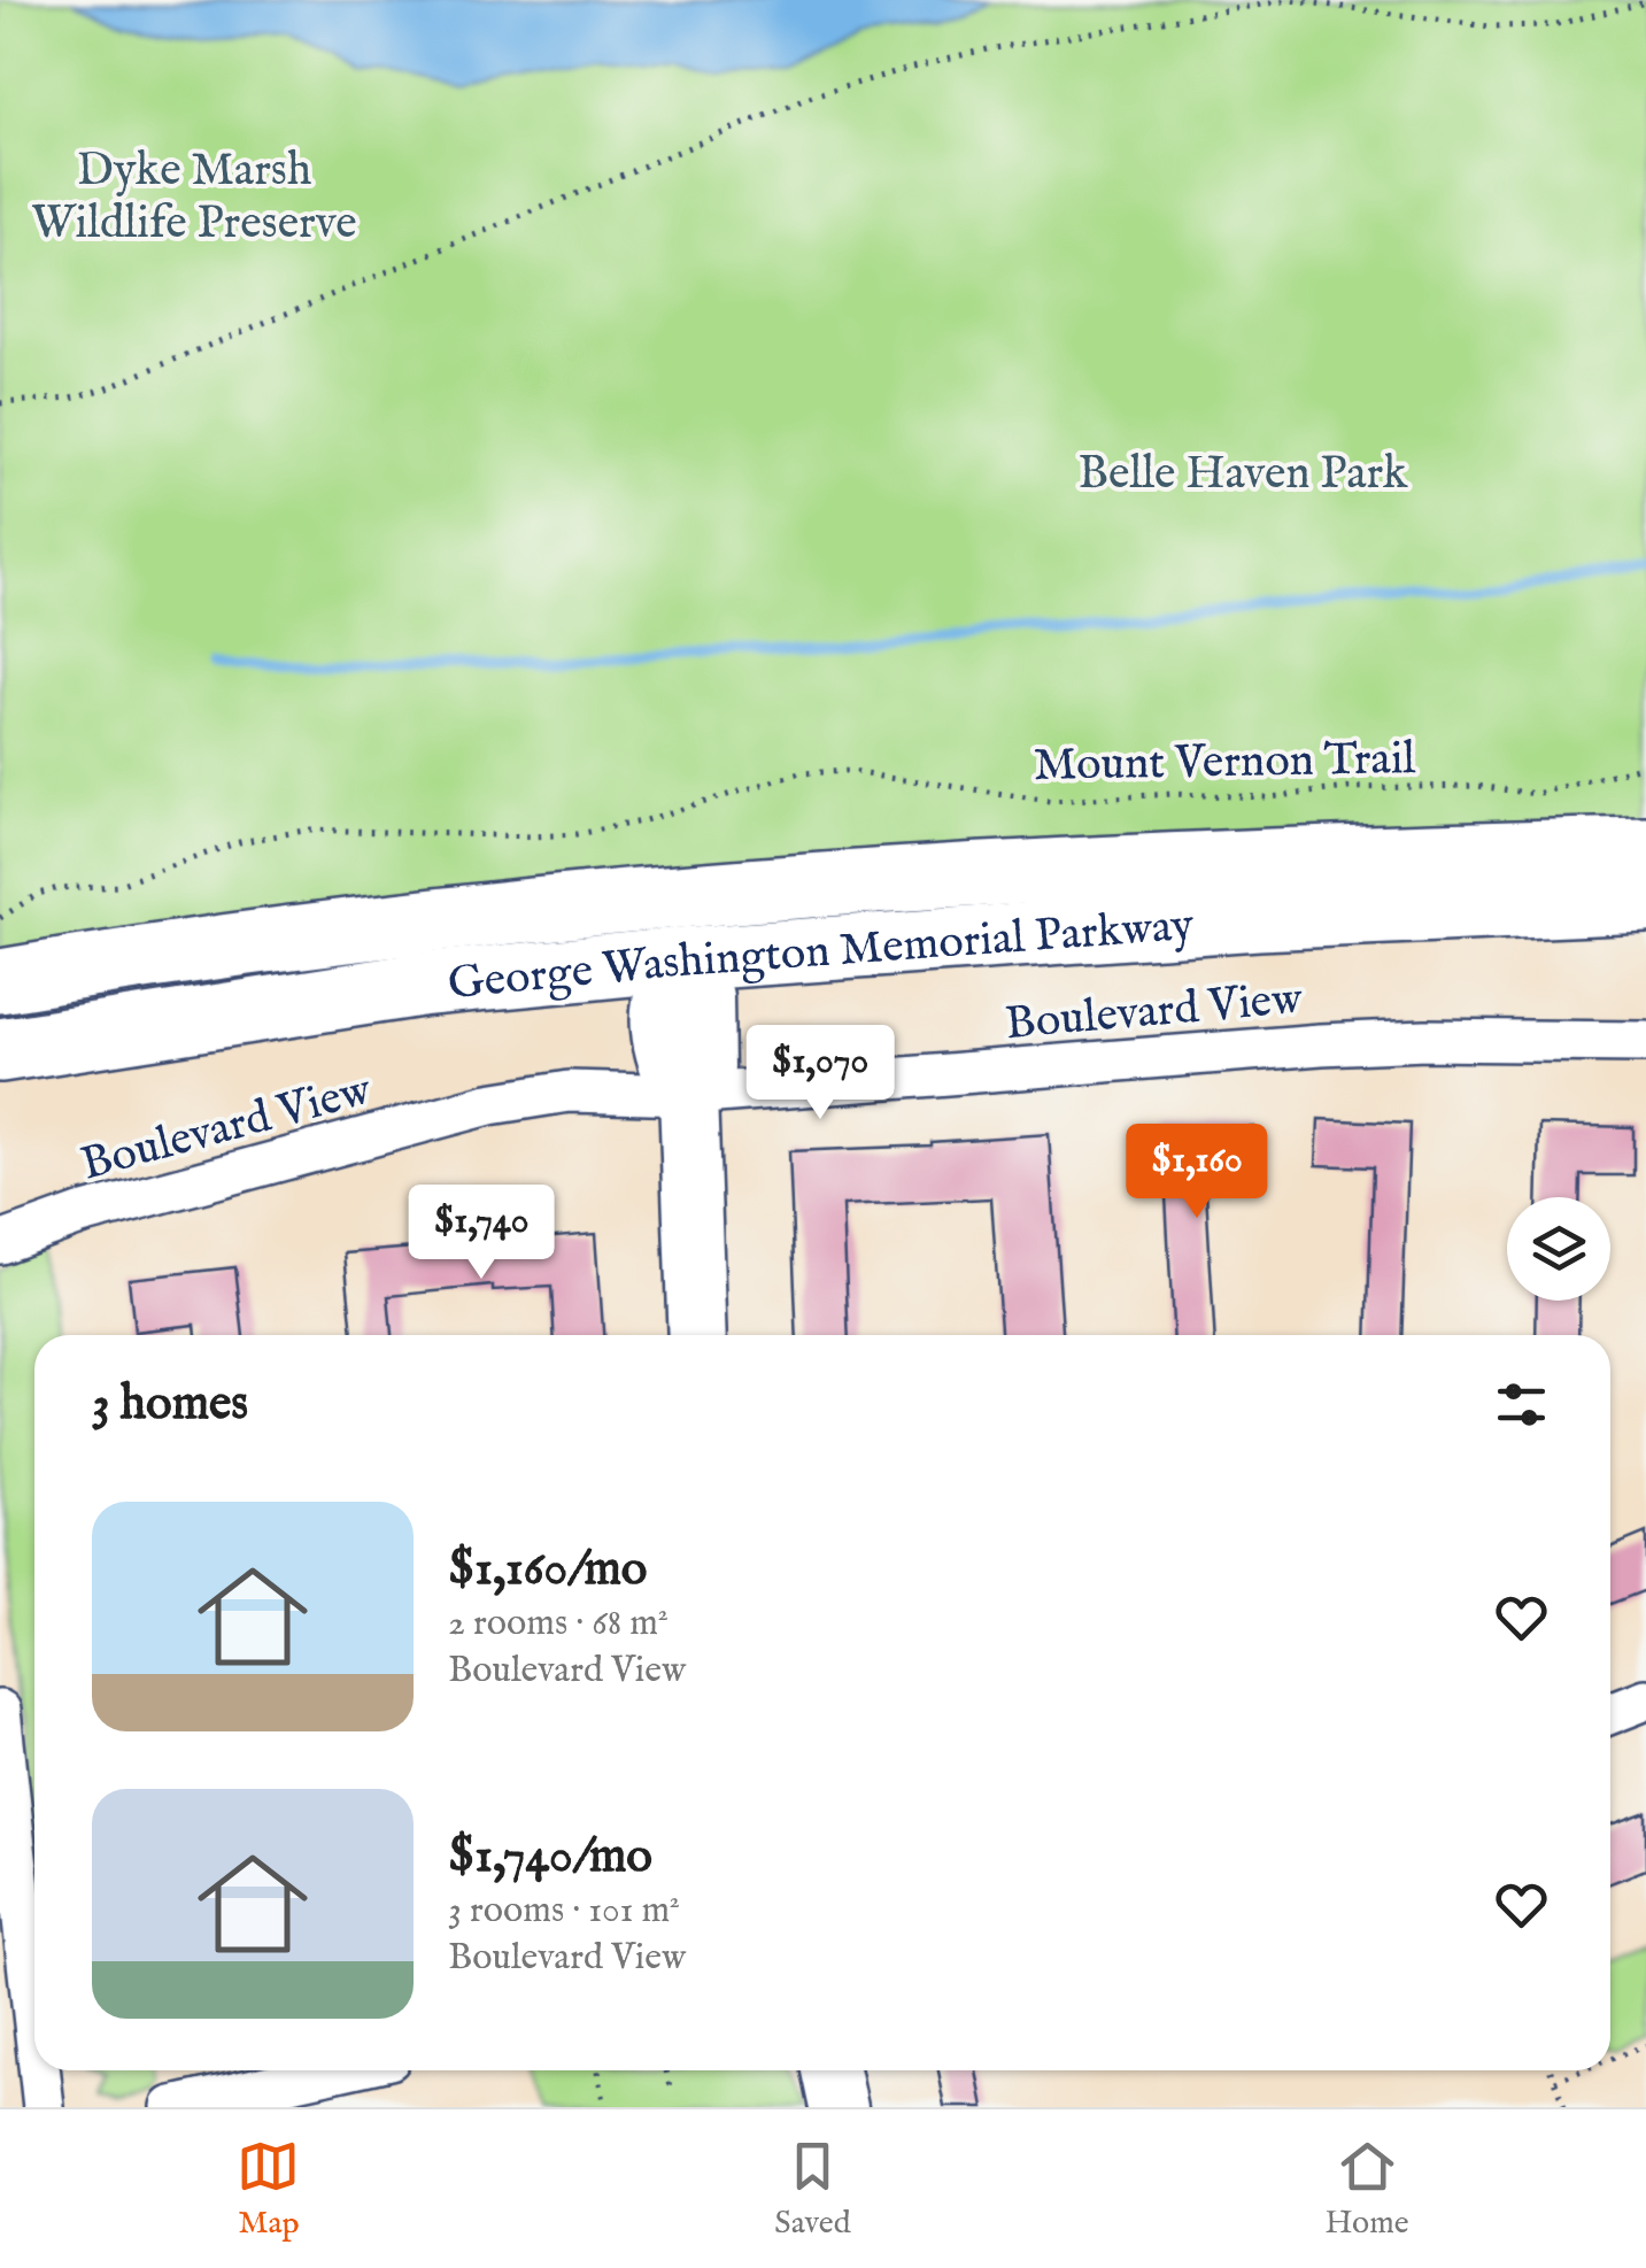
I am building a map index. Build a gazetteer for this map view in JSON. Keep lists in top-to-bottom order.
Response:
{
  "streets": {
    "main road": ["George Washington Memorial Parkway"],
    "street": ["Boulevard View"],
    "path": ["Mount Vernon Trail"]
  },
  "parks": ["Dyke Marsh Wildlife Preserve", "Belle Haven Park"],
  "page": {
    "price": ["$1,070", "$1,160", "$1,740"],
    "heading": "3 homes",
    "list": [
      {
        "name": "$1,160/mo",
        "note": "2 rooms · 68 m² · Boulevard View"
      },
      {
        "name": "$1,740/mo",
        "note": "3 rooms · 101 m² · Boulevard View"
      }
    ],
    "tabs": ["Map", "Saved", "Home"]
  }
}
